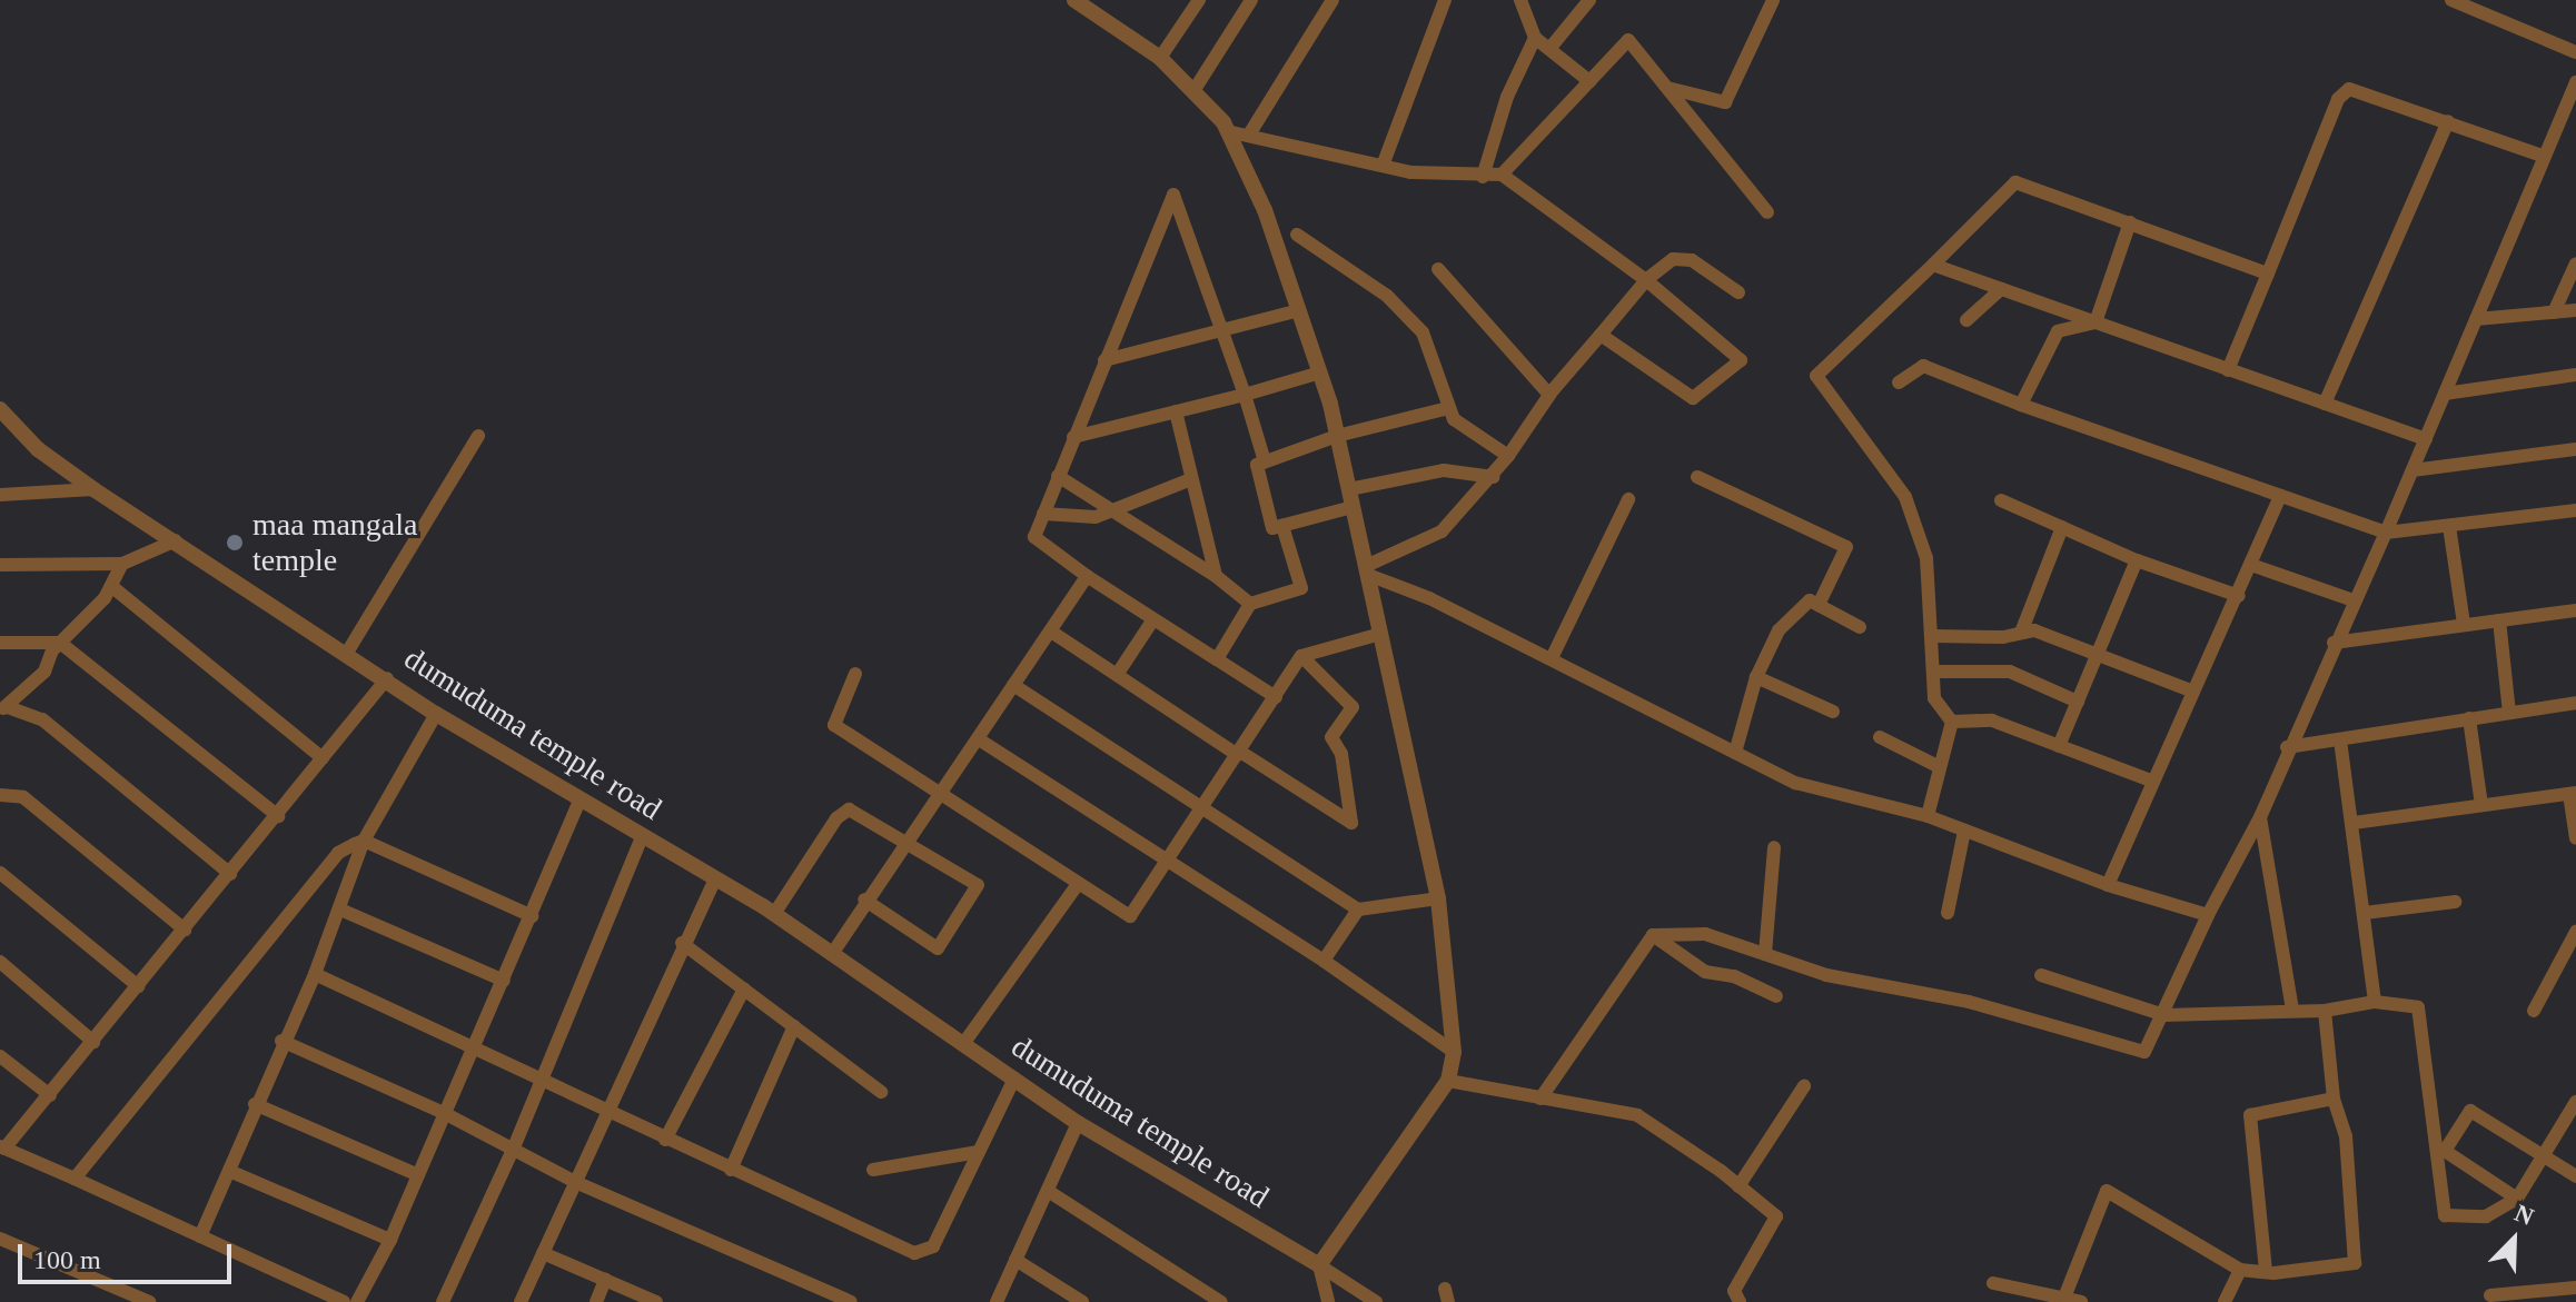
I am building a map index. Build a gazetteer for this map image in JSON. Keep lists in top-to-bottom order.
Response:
{
  "streets": {
    "street": ["dumuduma temple road"]
  },
  "places": ["maa mangala temple"],
  "scale_bar": "100 m",
  "north": "top right"
}
